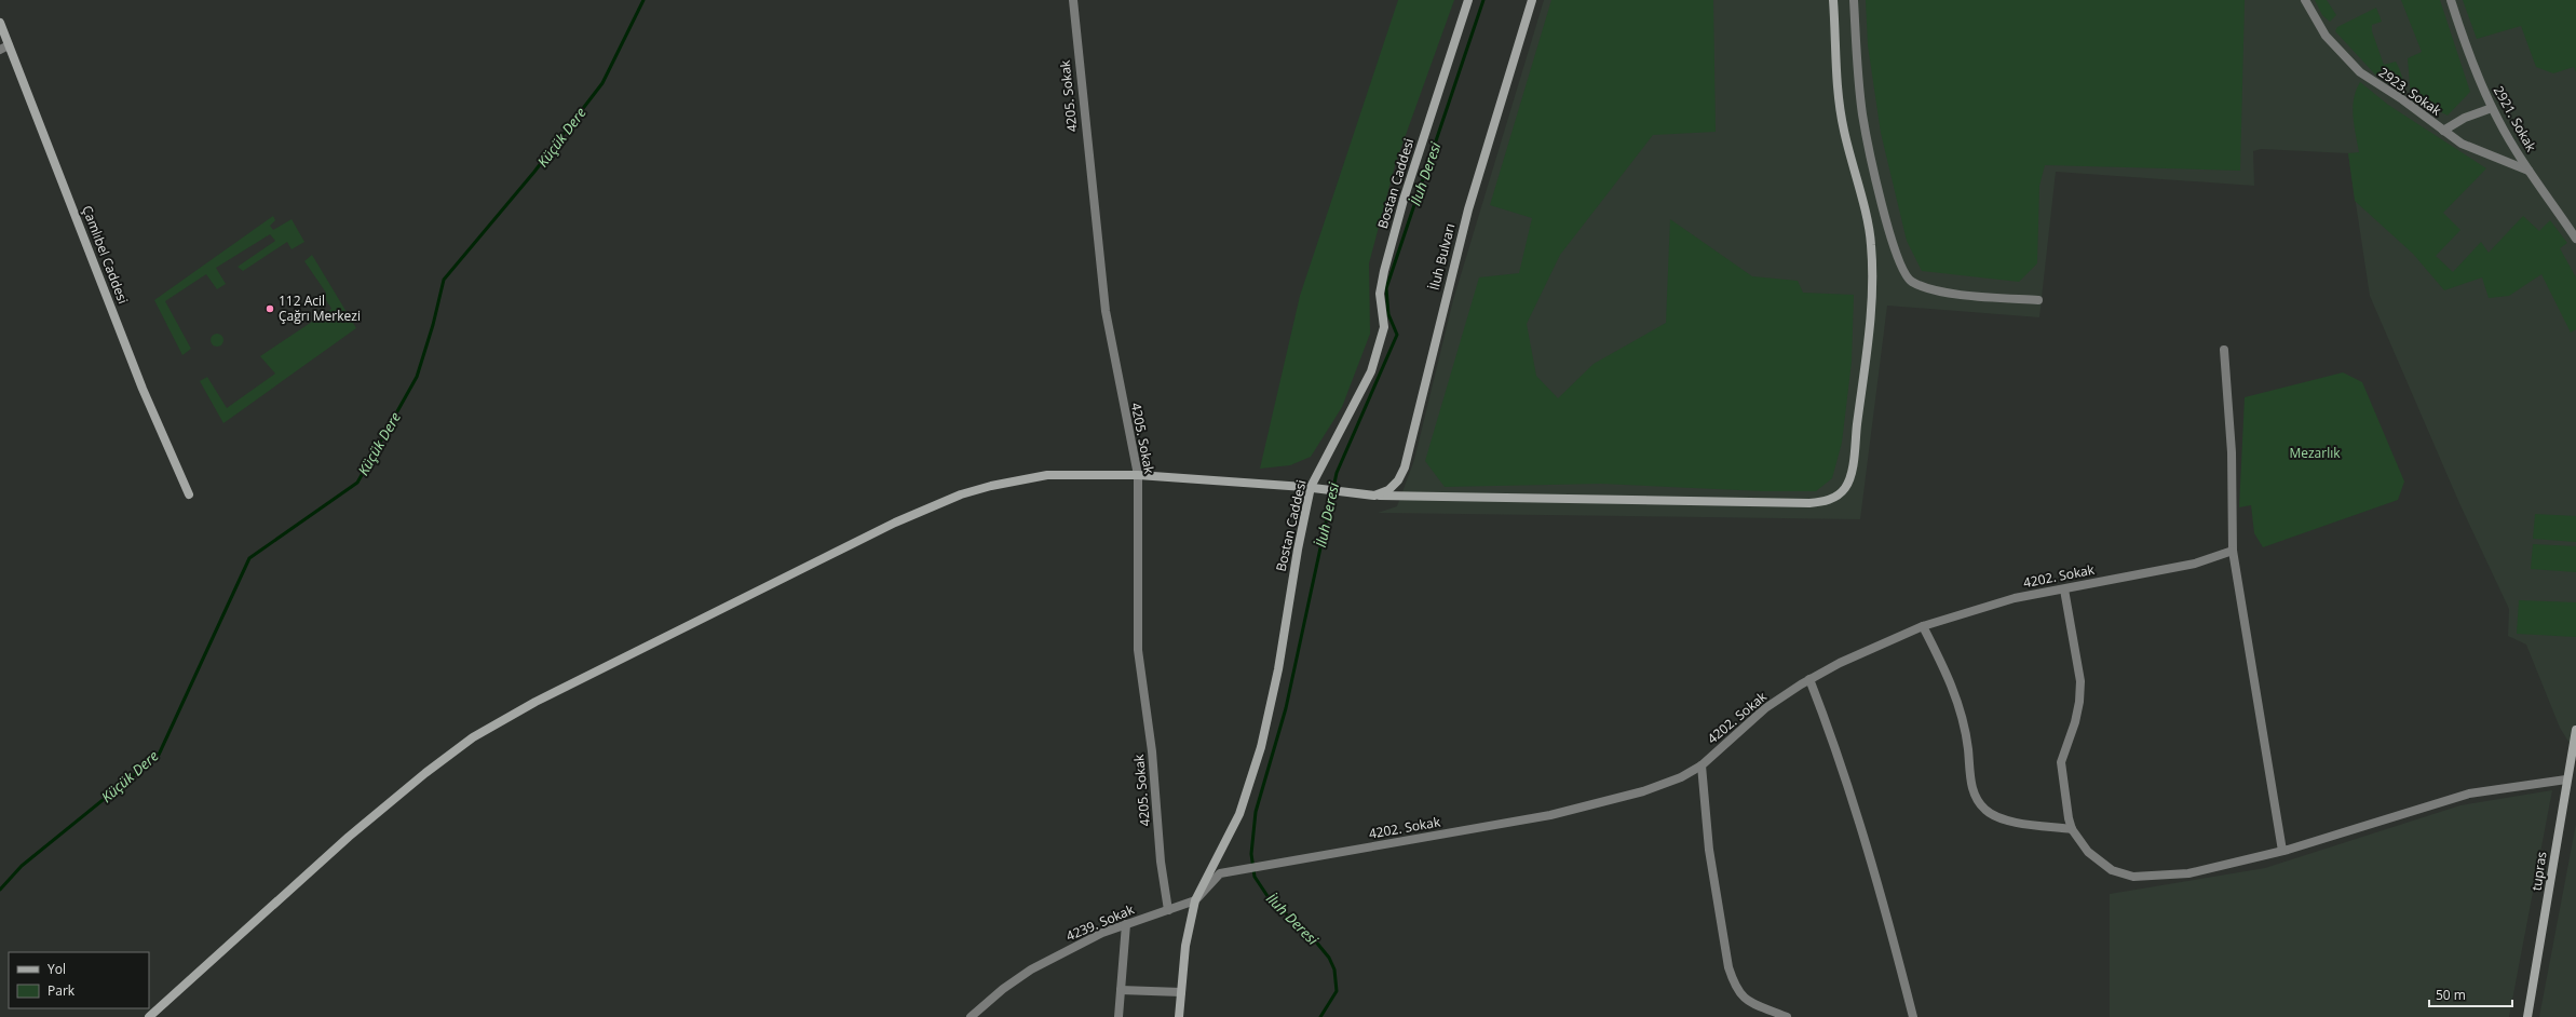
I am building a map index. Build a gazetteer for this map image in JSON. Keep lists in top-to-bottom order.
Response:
{
  "streets": {
    "street": [
      "2923. Sokak",
      "4205. Sokak",
      "2921. Sokak",
      "Bostan Caddesi",
      "Çamlıbel Caddesi",
      "İluh Bulvarı",
      "4202. Sokak",
      "tupras",
      "4239. Sokak"
    ]
  },
  "crossings": [
    ["2923. Sokak", "2921. Sokak"],
    ["4205. Sokak", "4239. Sokak"],
    ["Bostan Caddesi", "4239. Sokak"],
    ["4202. Sokak", "4239. Sokak"]
  ],
  "water": ["Küçük Dere", "İluh Deresi"],
  "parks": ["Mezarlık"],
  "places": ["112 Acil Çağrı Merkezi"],
  "legend": ["Yol", "Park"],
  "scale_bar": "50 m"
}
